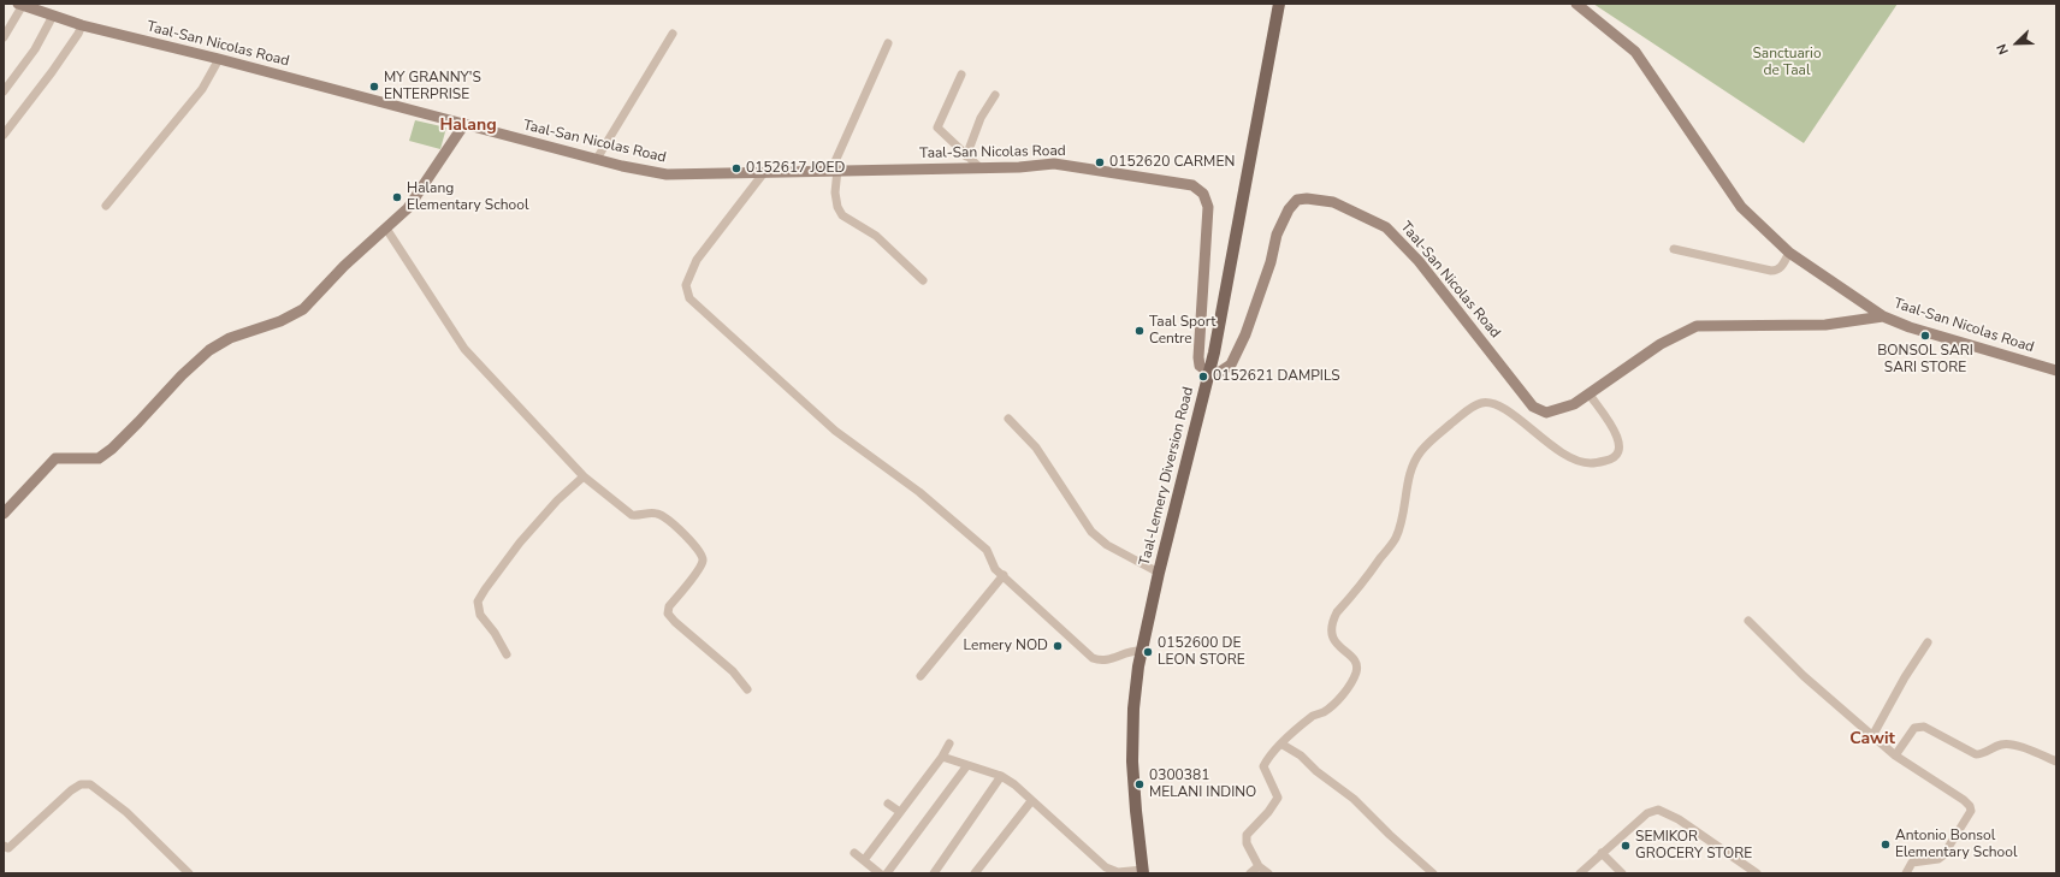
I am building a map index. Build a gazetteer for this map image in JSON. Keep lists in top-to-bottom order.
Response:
{
  "streets": {
    "main road": ["Taal-San Nicolas Road", "Taal-Lemery Diversion Road"]
  },
  "crossings": [
    ["Taal-San Nicolas Road", "Taal-Lemery Diversion Road"]
  ],
  "districts": ["Halang", "Cawit"],
  "parks": ["Sanctuario de Taal"],
  "places": [
    "MY GRANNY'S ENTERPRISE",
    "0152620 CARMEN",
    "0152617 JOED",
    "Halang Elementary School",
    "Taal Sport Centre",
    "BONSOL SARI SARI STORE",
    "0152621 DAMPILS",
    "Lemery NOD",
    "0152600 DE LEON STORE",
    "0300381 MELANI INDINO",
    "Antonio Bonsol Elementary School",
    "SEMIKOR GROCERY STORE"
  ],
  "north": "bottom left"
}
